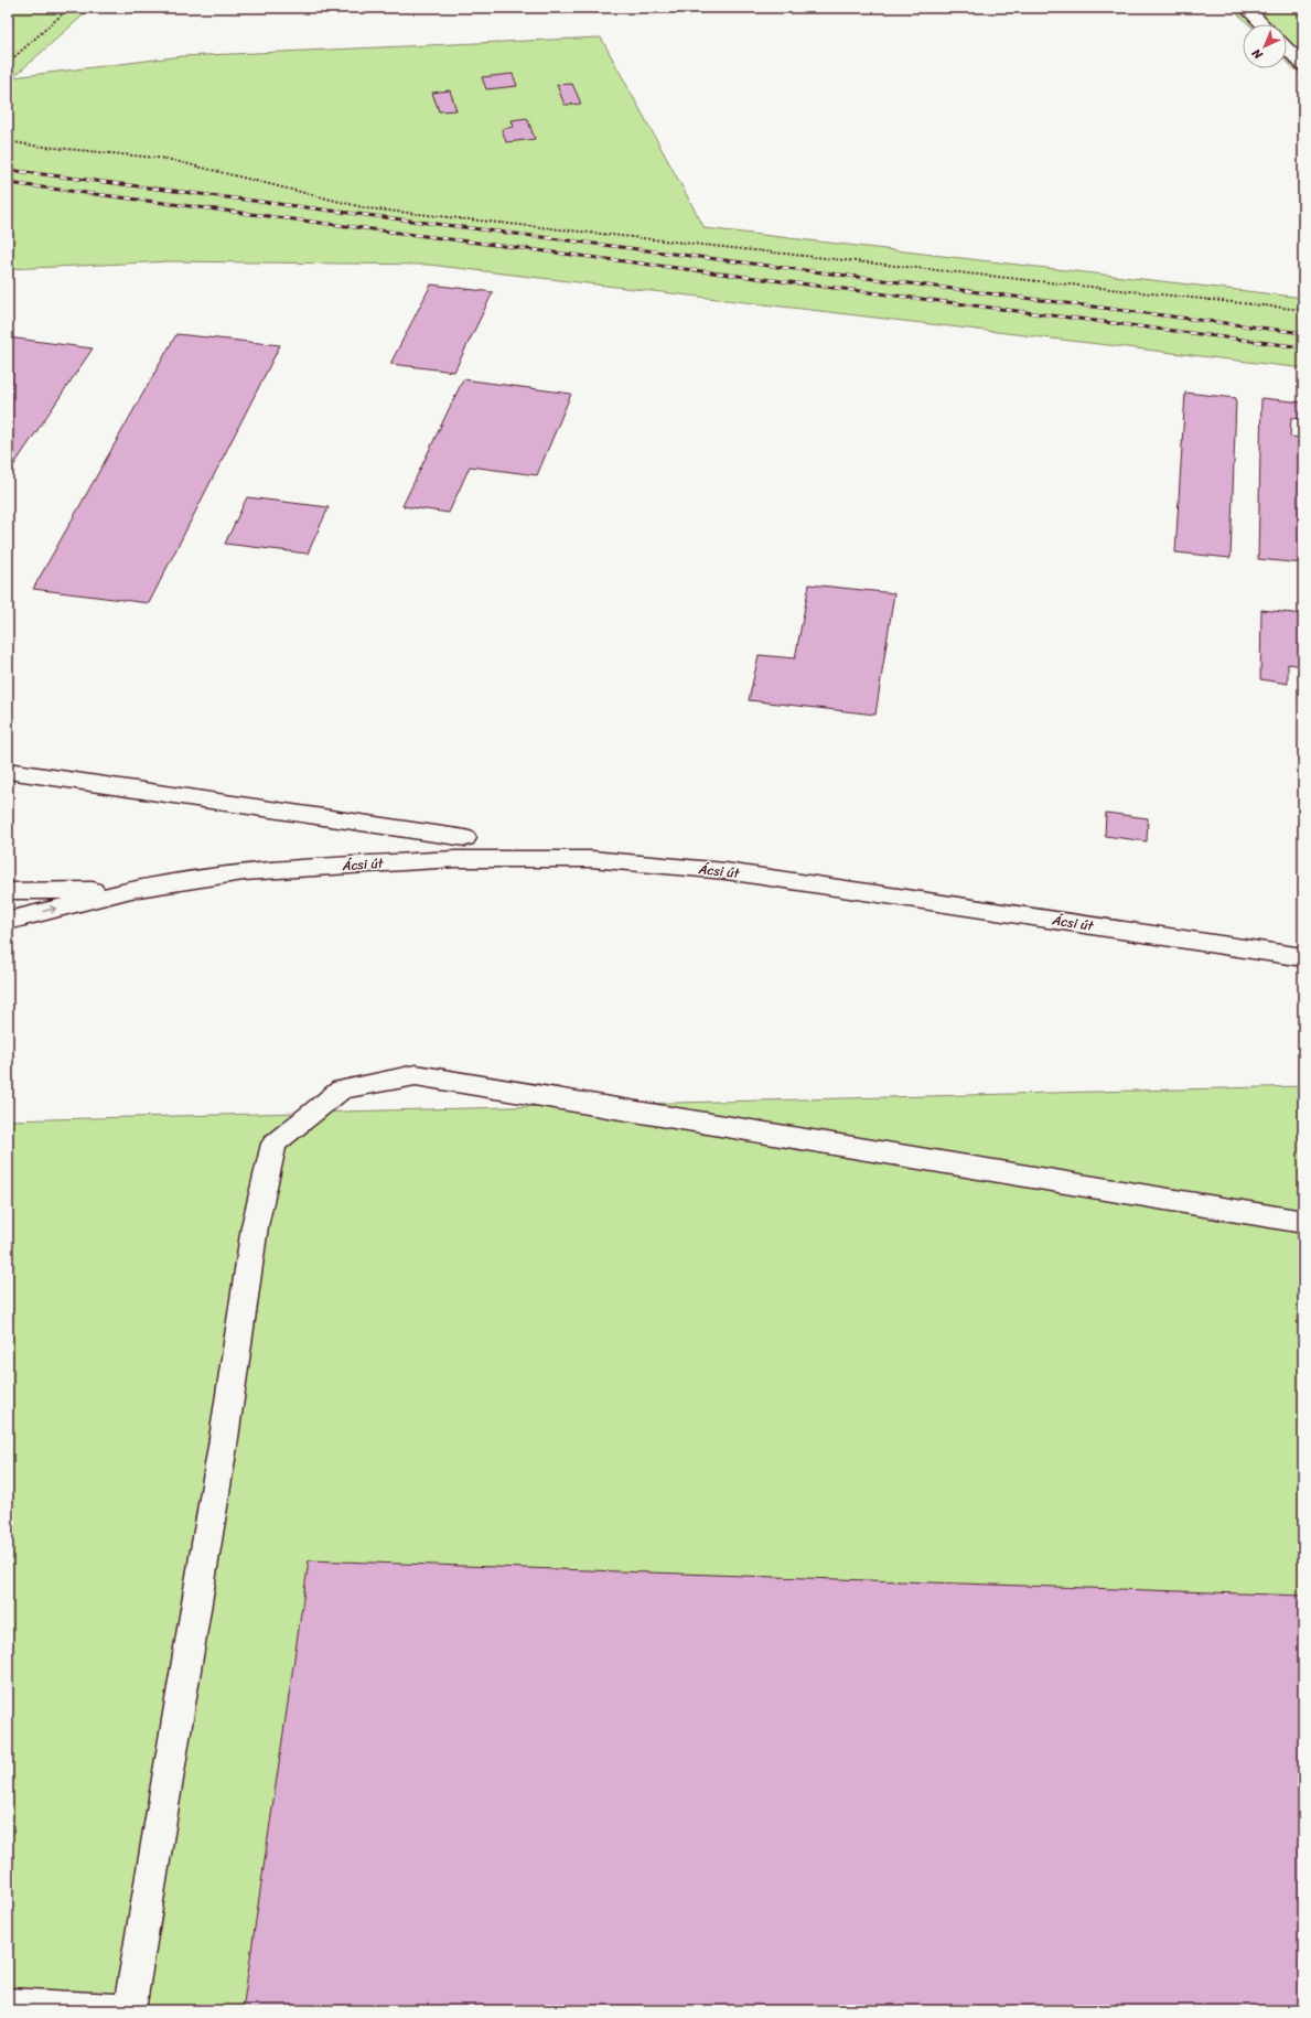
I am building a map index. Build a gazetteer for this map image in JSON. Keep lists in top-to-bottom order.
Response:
{
  "streets": {
    "main road": ["Ácsi út"]
  },
  "north": "bottom left"
}
